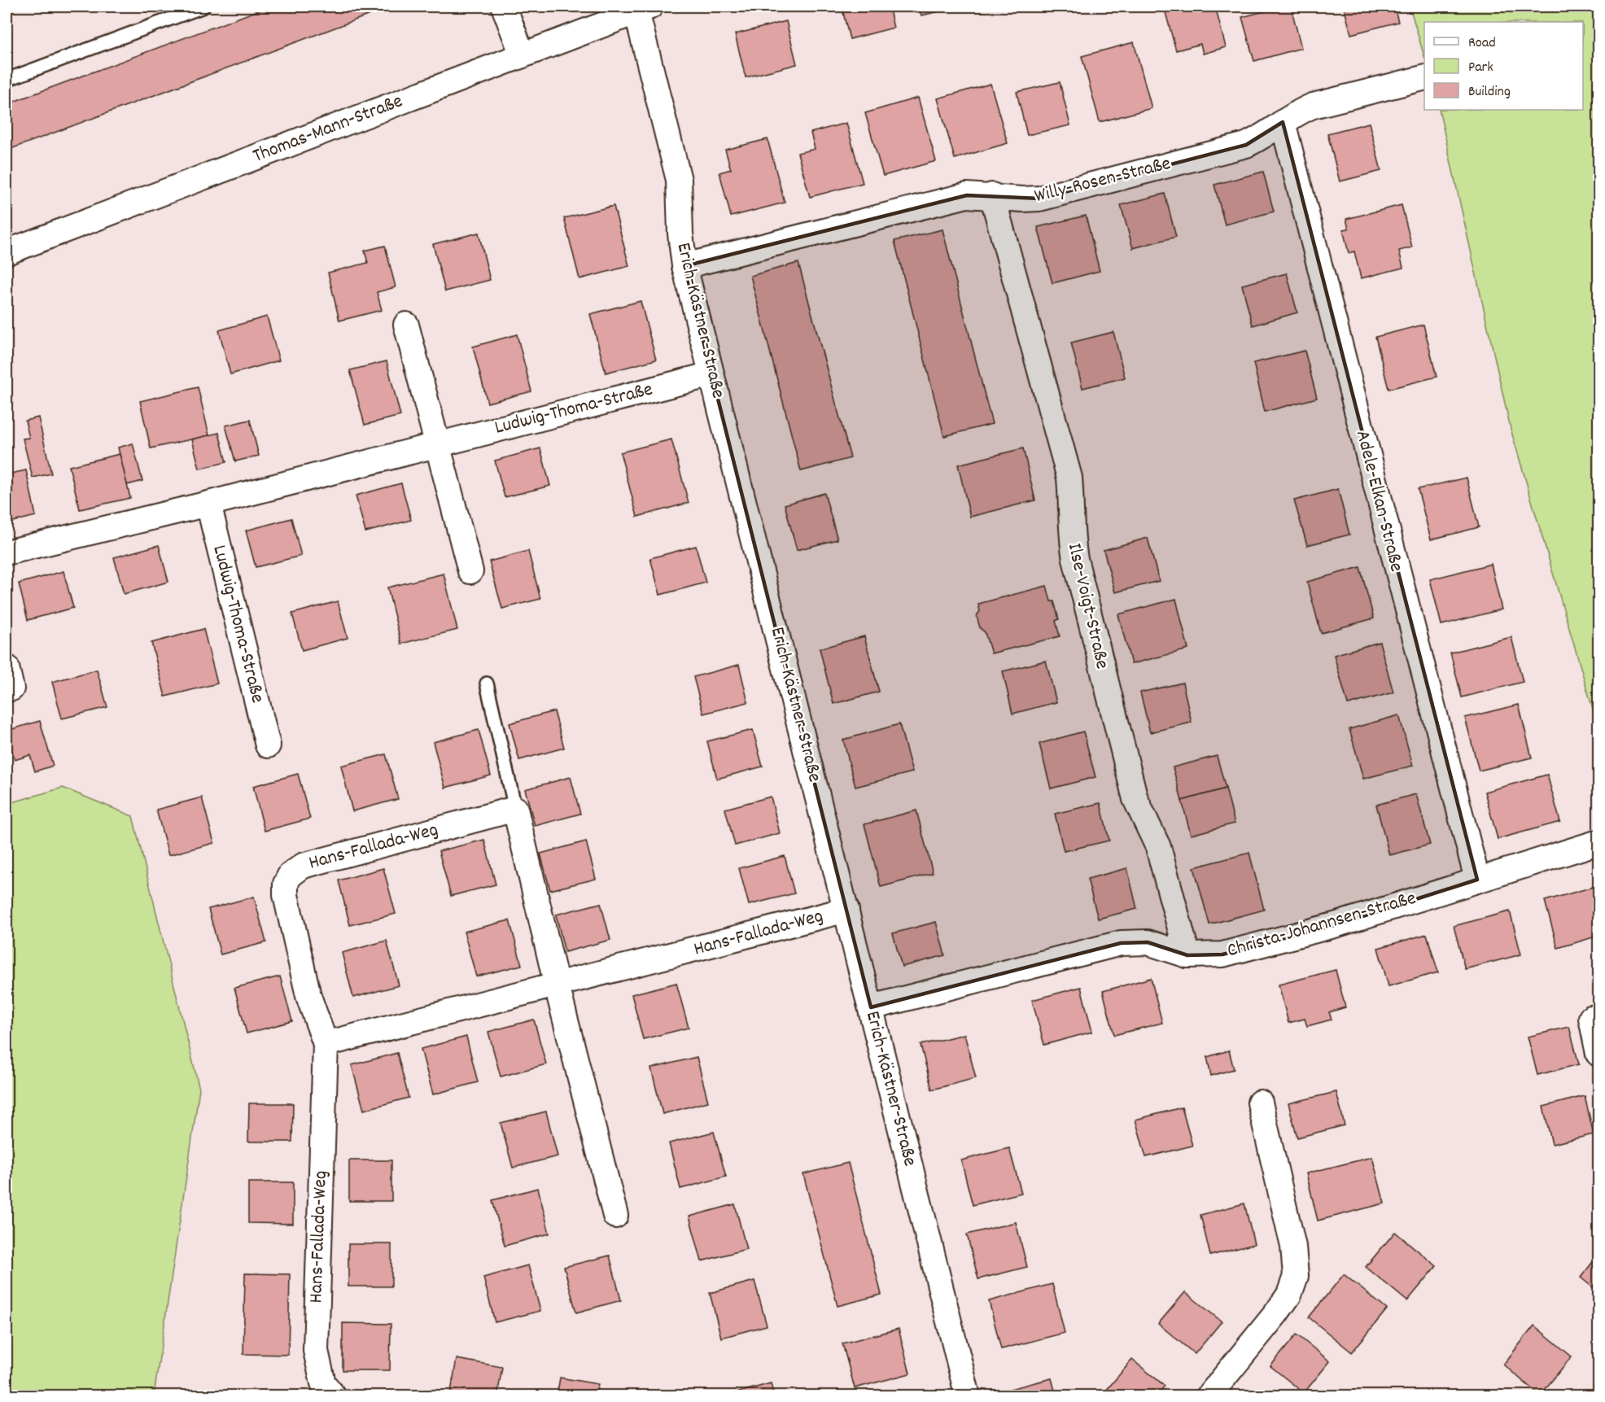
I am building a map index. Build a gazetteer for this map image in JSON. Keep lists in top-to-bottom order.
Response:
{
  "streets": {
    "street": [
      "Thomas-Mann-Straße",
      "Willy-Rosen-Straße",
      "Erich-Kästner-Straße",
      "Ludwig-Thoma-Straße",
      "Adele-Elkan-Straße",
      "Ilse-Voigt-Straße",
      "Hans-Fallada-Weg",
      "Christa-Johannsen-Straße"
    ]
  },
  "crossings": [
    ["Thomas-Mann-Straße", "Erich-Kästner-Straße"],
    ["Willy-Rosen-Straße", "Erich-Kästner-Straße"],
    ["Willy-Rosen-Straße", "Adele-Elkan-Straße"],
    ["Willy-Rosen-Straße", "Ilse-Voigt-Straße"],
    ["Erich-Kästner-Straße", "Ludwig-Thoma-Straße"],
    ["Erich-Kästner-Straße", "Hans-Fallada-Weg"],
    ["Erich-Kästner-Straße", "Christa-Johannsen-Straße"],
    ["Adele-Elkan-Straße", "Christa-Johannsen-Straße"],
    ["Ilse-Voigt-Straße", "Christa-Johannsen-Straße"]
  ],
  "legend": ["Road", "Park", "Building"]
}
